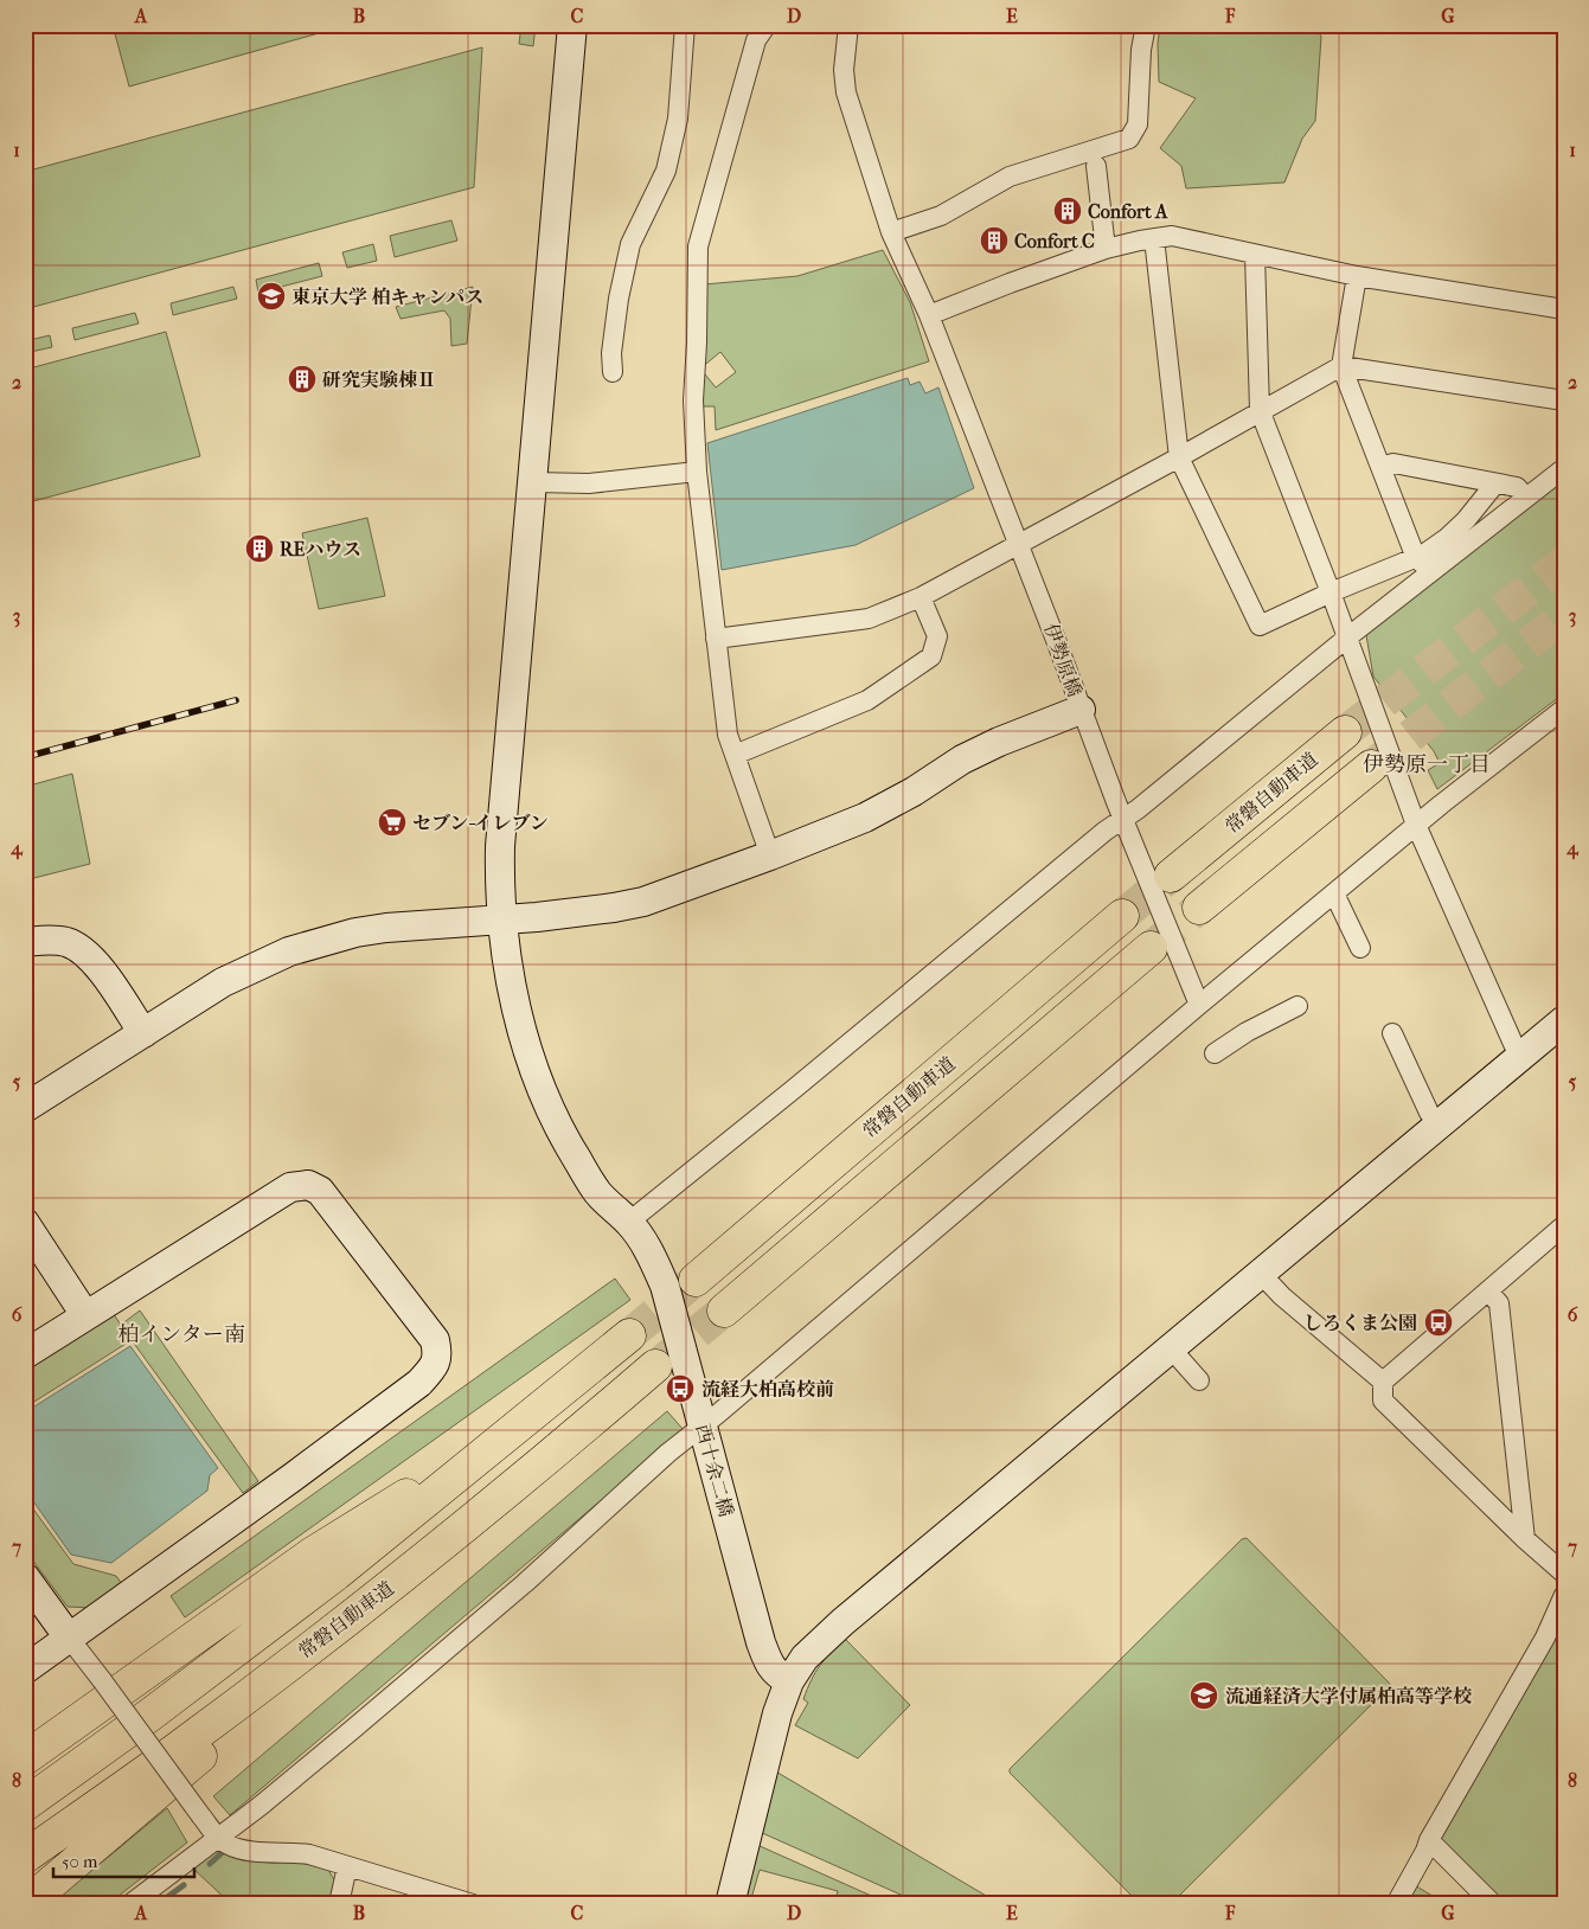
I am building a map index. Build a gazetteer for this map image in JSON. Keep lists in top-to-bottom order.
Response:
{
  "streets": {
    "highway": ["常磐自動車道"],
    "street": ["伊勢原橋", "西十余二橋"]
  },
  "districts": ["伊勢原一丁目", "柏インター南"],
  "places": {
    "building": [
      "Confort A",
      "Confort C",
      "研究実験棟Ⅱ",
      "REハウス"
    ],
    "school or university": ["東京大学 柏キャンパス", "流通経済大学付属柏高等学校"],
    "supermarket": ["セブン-イレブン"],
    "bus stop": ["しろくま公園", "流経大柏高校前"]
  },
  "scale_bar": "50 m",
  "grid": {
    "columns": [
      "A",
      "B",
      "C",
      "D",
      "E",
      "F",
      "G"
    ],
    "rows": [
      "1",
      "2",
      "3",
      "4",
      "5",
      "6",
      "7",
      "8"
    ]
  }
}
